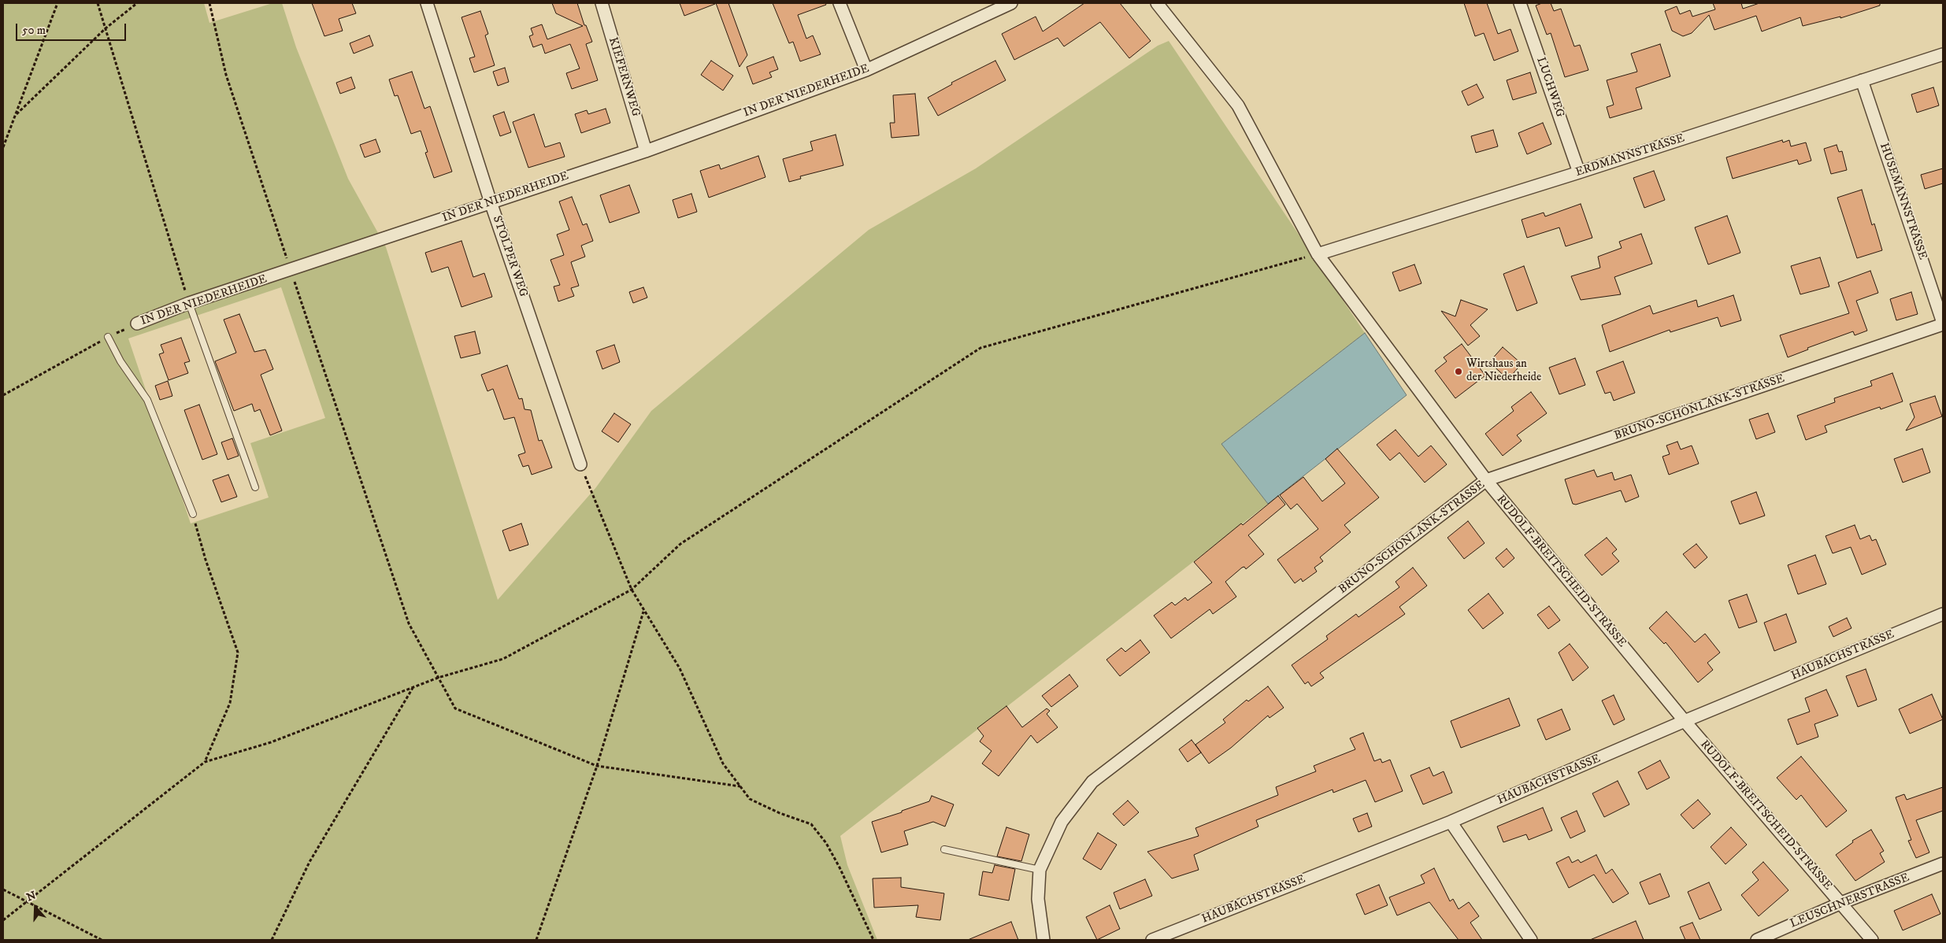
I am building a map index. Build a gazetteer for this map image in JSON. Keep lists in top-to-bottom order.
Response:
{
  "streets": {
    "street": [
      "KIEFERNWEG",
      "LUCHWEG",
      "IN DER NIEDERHEIDE",
      "ERDMANNSTRASSE",
      "HUSEMANNSTRASSE",
      "STOLPER WEG",
      "BRUNO-SCHÖNLANK-STRASSE",
      "RUDOLF-BREITSCHEID-STRASSE",
      "HAUBACHSTRASSE",
      "LEUSCHNERSTRASSE"
    ]
  },
  "crossings": [
    ["KIEFERNWEG", "IN DER NIEDERHEIDE"],
    ["LUCHWEG", "ERDMANNSTRASSE"],
    ["IN DER NIEDERHEIDE", "STOLPER WEG"],
    ["ERDMANNSTRASSE", "HUSEMANNSTRASSE"],
    ["ERDMANNSTRASSE", "RUDOLF-BREITSCHEID-STRASSE"],
    ["HUSEMANNSTRASSE", "BRUNO-SCHÖNLANK-STRASSE"],
    ["BRUNO-SCHÖNLANK-STRASSE", "RUDOLF-BREITSCHEID-STRASSE"],
    ["RUDOLF-BREITSCHEID-STRASSE", "HAUBACHSTRASSE"],
    ["RUDOLF-BREITSCHEID-STRASSE", "LEUSCHNERSTRASSE"]
  ],
  "places": ["Wirtshaus an der Niederheide"],
  "scale_bar": "50 m",
  "north": "top"
}
